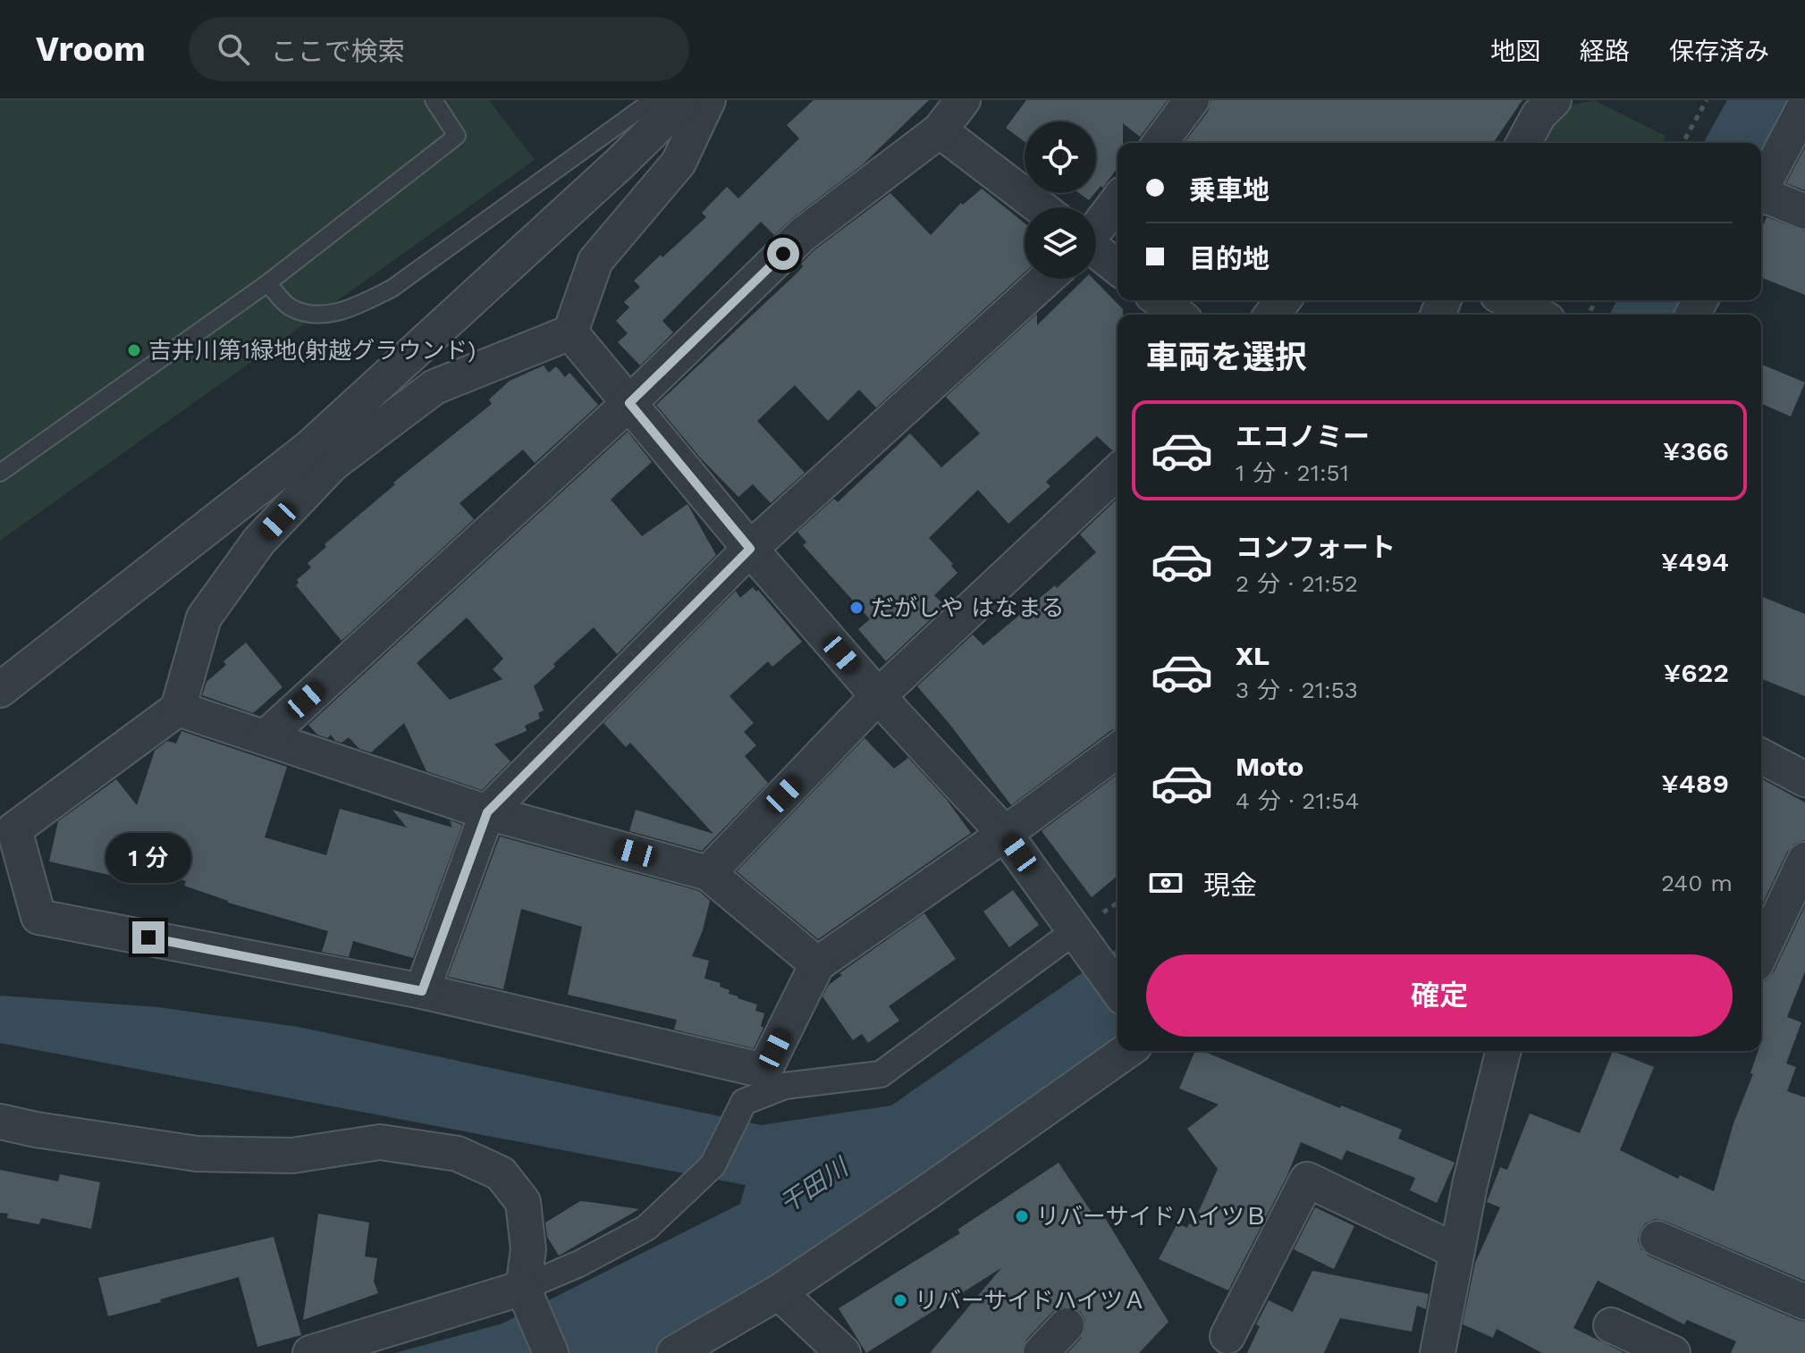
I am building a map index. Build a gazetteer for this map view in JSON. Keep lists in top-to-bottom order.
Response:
{
  "water": ["干田川"],
  "places": [
    "吉井川第1緑地(射越グラウンド)",
    "だがしや はなまる",
    "リバーサイドハイツＢ",
    "リバーサイドハイツＡ"
  ],
  "page": {
    "header": "Vroom",
    "search": "ここで検索",
    "nav": ["地図", "経路", "保存済み"],
    "banner": ["乗車地", "目的地"],
    "heading": "車両を選択",
    "list": [
      {
        "name": "エコノミー",
        "note": "1 分 · 21:51",
        "value": "¥366"
      },
      {
        "name": "コンフォート",
        "note": "2 分 · 21:52",
        "value": "¥494"
      },
      {
        "name": "XL",
        "note": "3 分 · 21:53",
        "value": "¥622"
      },
      {
        "name": "Moto",
        "note": "4 分 · 21:54",
        "value": "¥489"
      }
    ],
    "bubble": "1 分",
    "pay": ["現金", "240 m"],
    "buttons": "確定"
  }
}
